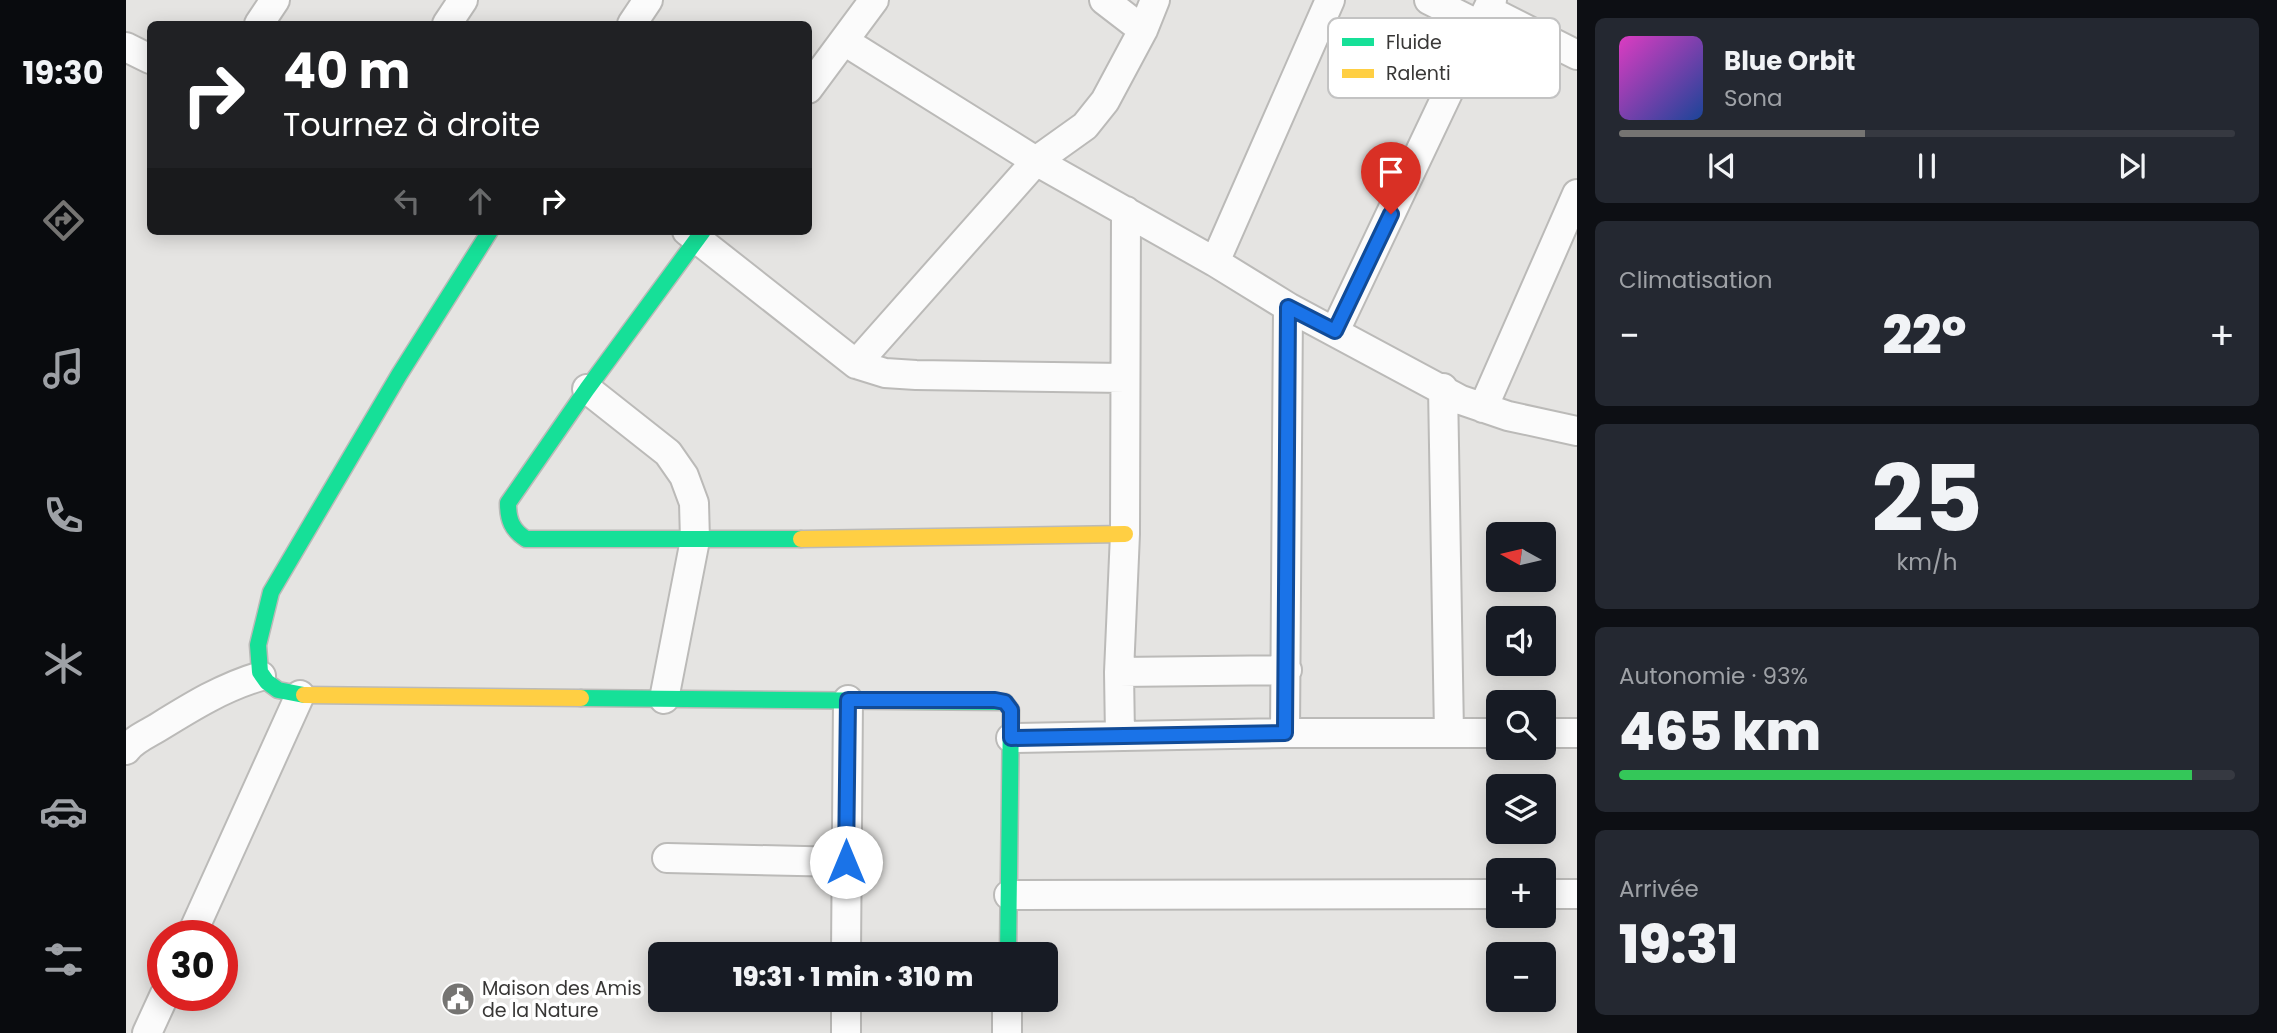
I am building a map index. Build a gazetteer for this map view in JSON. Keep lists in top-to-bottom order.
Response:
{
  "places": {
    "public building": ["Maison des Amis de la Nature"]
  },
  "legend": ["Fluide", "Ralenti"],
  "north": "left",
  "page": {
    "tabs": "19:30",
    "turn": ["40 m", "Tournez à droite"],
    "song": ["Blue Orbit", "Sona"],
    "tile": [
      "Climatisation",
      ["25", "km/h"],
      ["Autonomie · 93%", "465 km"],
      ["Arrivée", "19:31"]
    ],
    "heat": ["−", "22°", "+"],
    "map_buttons": ["+", "−"],
    "limit": "30",
    "trip": "19:31 · 1 min · 310 m"
  }
}
